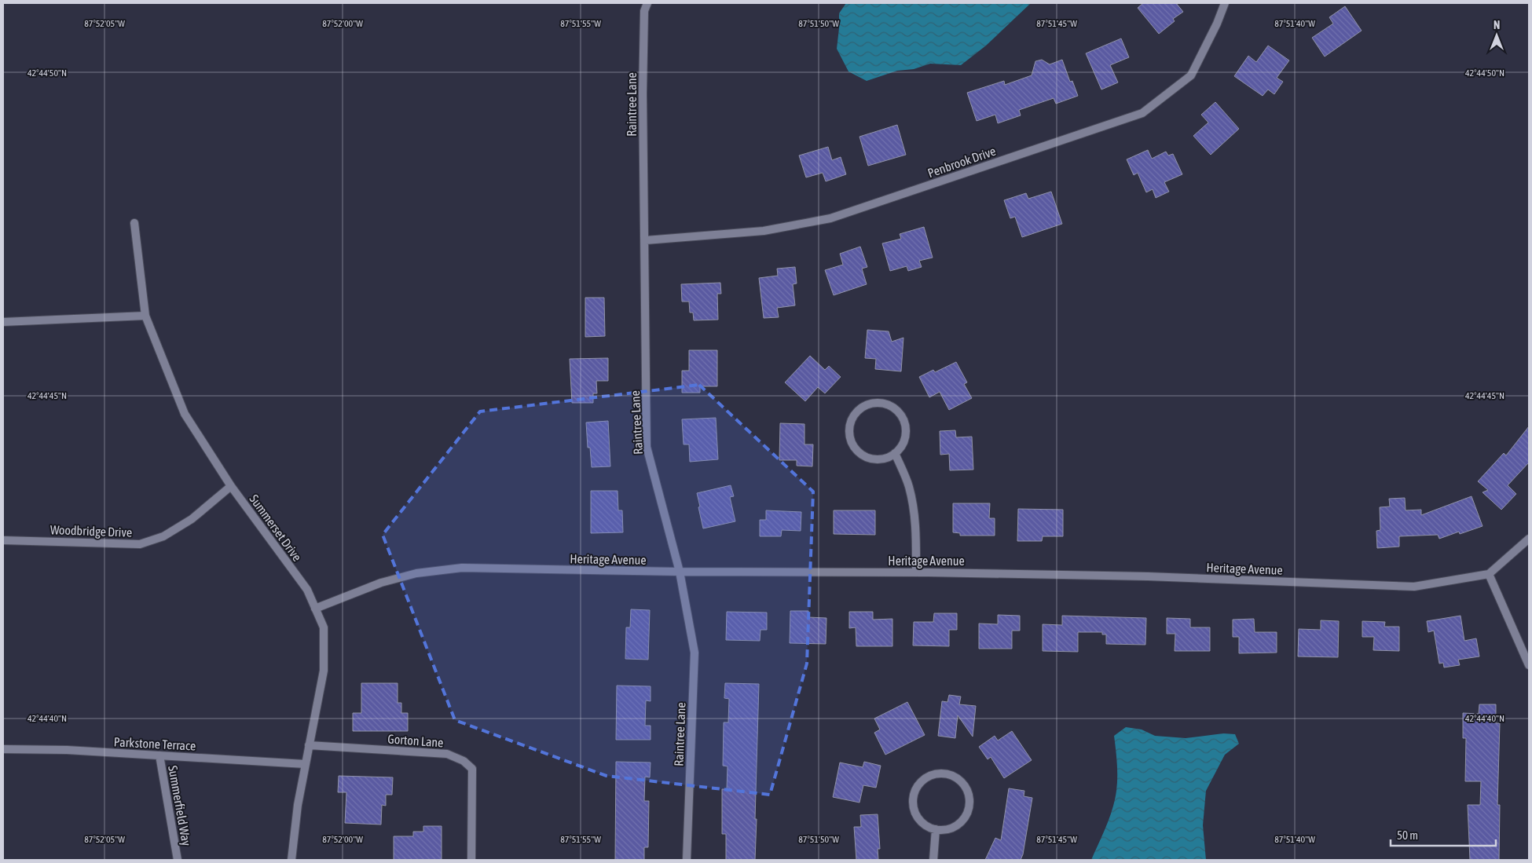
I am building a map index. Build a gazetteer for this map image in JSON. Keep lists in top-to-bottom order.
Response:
{
  "streets": {
    "street": [
      "Raintree Lane",
      "Penbrook Drive",
      "Summerset Drive",
      "Woodbridge Drive",
      "Heritage Avenue",
      "Gorton Lane",
      "Parkstone Terrace",
      "Summerfield Way"
    ]
  },
  "crossings": [
    ["Raintree Lane", "Penbrook Drive"],
    ["Raintree Lane", "Heritage Avenue"],
    ["Summerset Drive", "Woodbridge Drive"],
    ["Summerset Drive", "Heritage Avenue"],
    ["Summerset Drive", "Gorton Lane"],
    ["Summerset Drive", "Parkstone Terrace"],
    ["Parkstone Terrace", "Summerfield Way"]
  ],
  "scale_bar": "50 m",
  "north": "top",
  "coordinates": [
    "87°52'05\"W",
    "87°52'00\"W",
    "87°51'55\"W",
    "87°51'50\"W",
    "87°51'45\"W",
    "87°51'40\"W",
    "42°44'50\"N",
    "42°44'45\"N",
    "42°44'40\"N"
  ]
}
